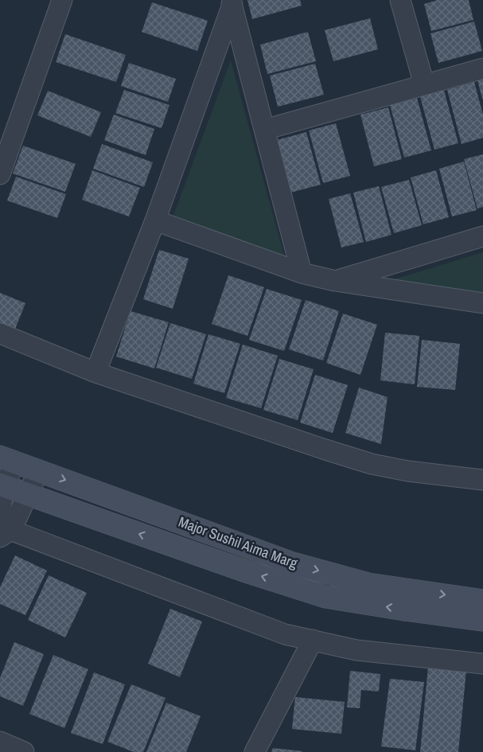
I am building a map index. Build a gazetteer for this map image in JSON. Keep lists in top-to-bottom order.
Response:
{
  "streets": {
    "street": ["Major Sushil Aima Marg"]
  }
}
